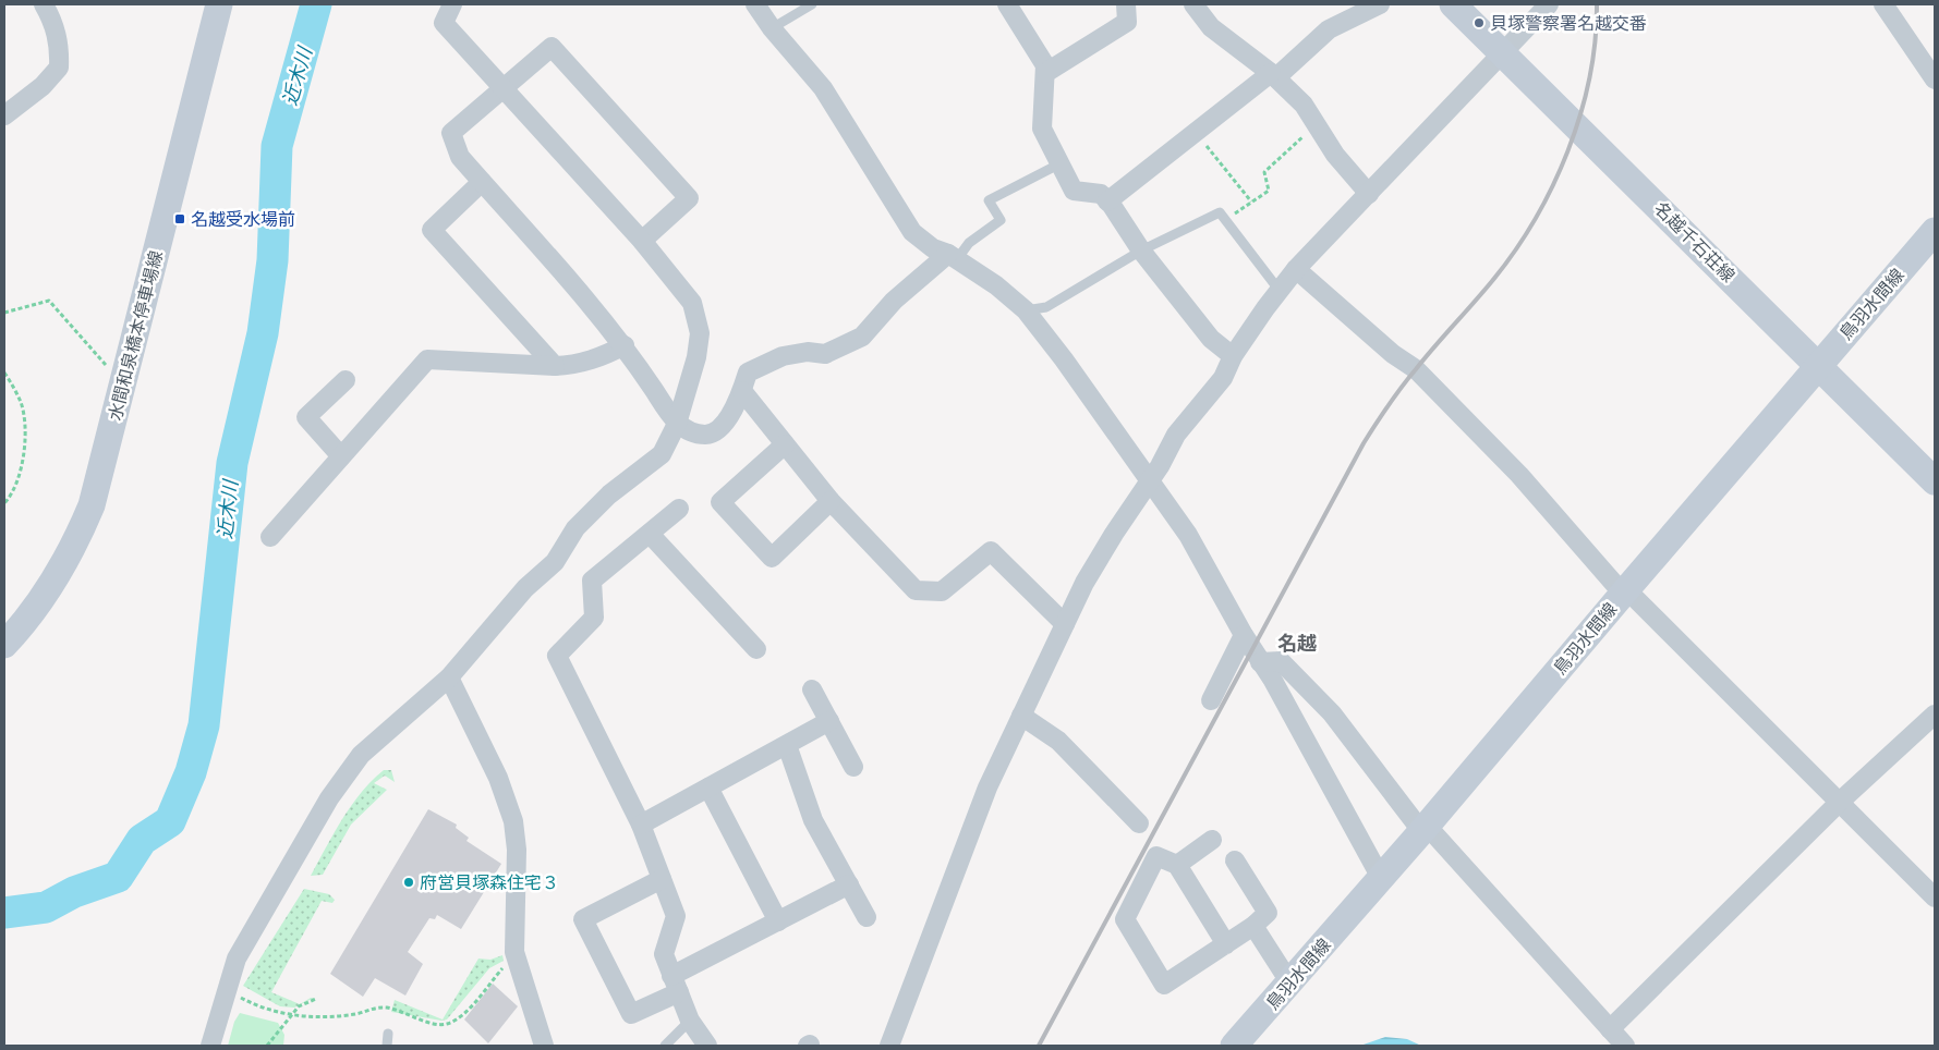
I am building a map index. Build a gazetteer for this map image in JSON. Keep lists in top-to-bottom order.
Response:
{
  "streets": {
    "street": ["名越千石荘線", "鳥羽水間線", "水間和泉橋本停車場線"]
  },
  "crossings": [
    ["名越千石荘線", "鳥羽水間線"]
  ],
  "districts": ["名越"],
  "water": ["近木川"],
  "places": {
    "other": ["貝塚警察署名越交番", "府営貝塚森住宅３"],
    "transit": ["名越受水場前"]
  }
}
